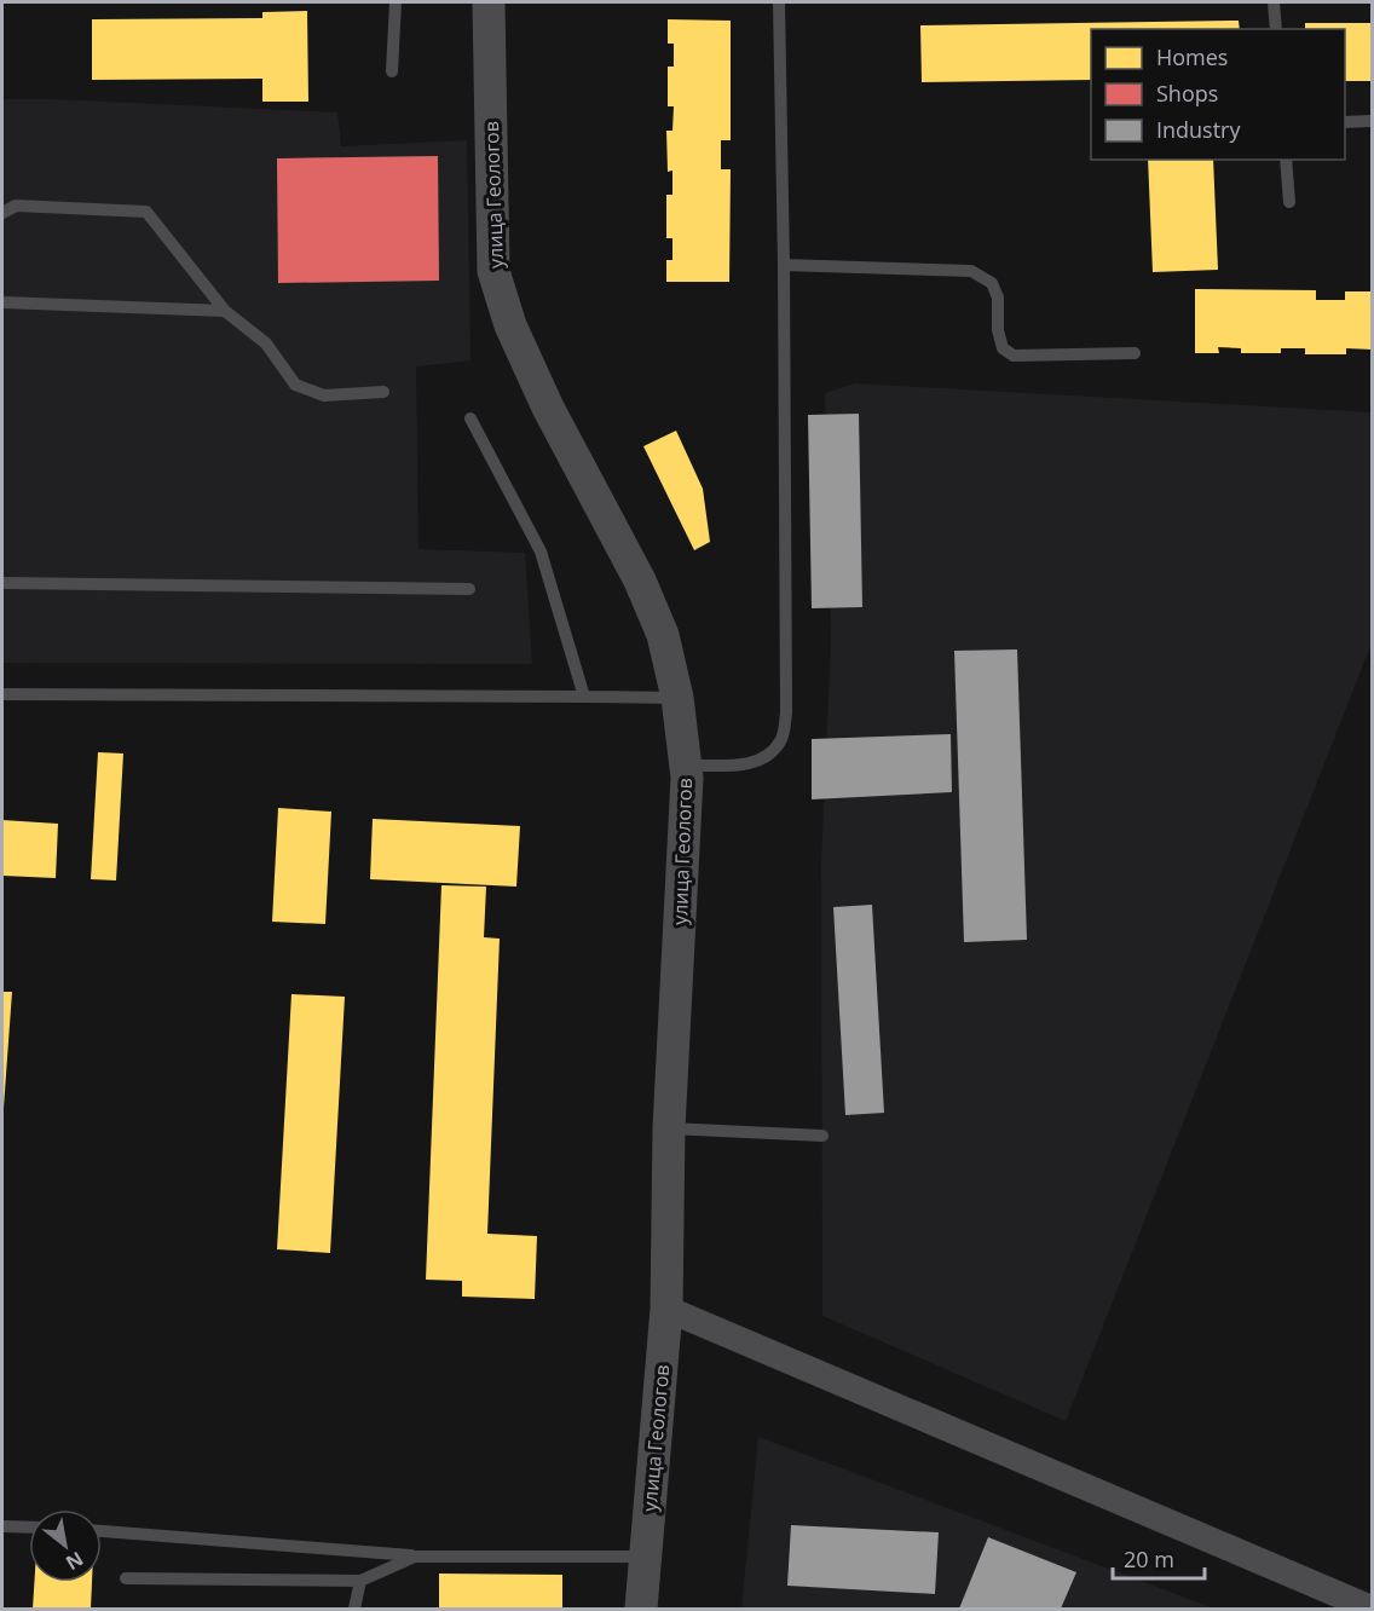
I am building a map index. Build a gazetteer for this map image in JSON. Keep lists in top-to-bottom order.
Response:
{
  "streets": {
    "street": ["улица Геологов"]
  },
  "legend": ["Homes", "Shops", "Industry"],
  "scale_bar": "20 m",
  "north": "bottom right"
}
